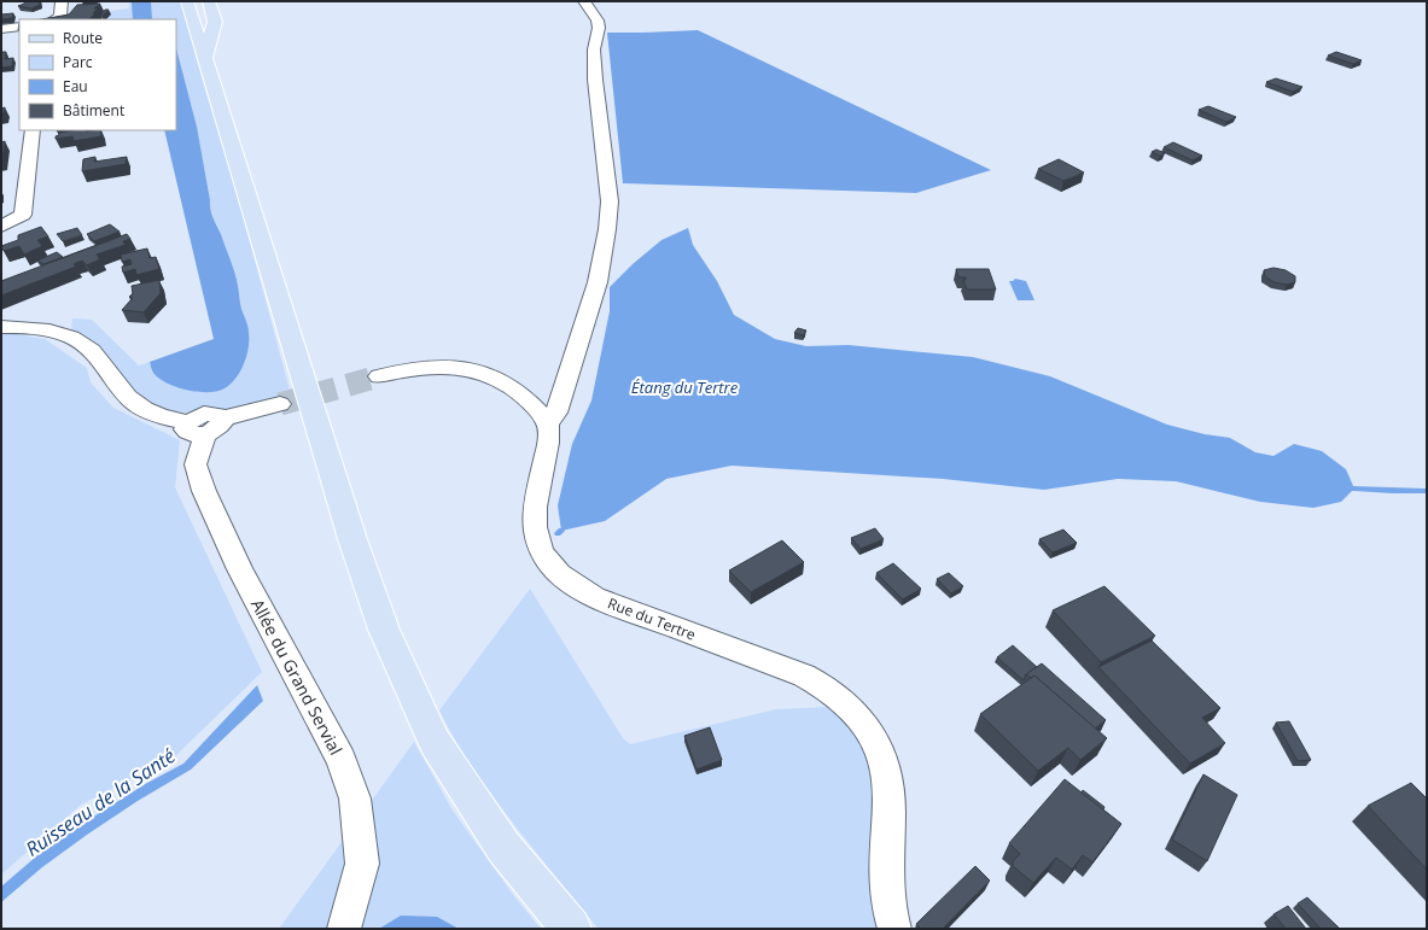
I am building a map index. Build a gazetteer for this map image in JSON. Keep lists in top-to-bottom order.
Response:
{
  "streets": {
    "street": ["Rue du Tertre", "Allée du Grand Servial"]
  },
  "water": ["Étang du Tertre", "Ruisseau de la Santé"],
  "legend": [
    "Route",
    "Parc",
    "Eau",
    "Bâtiment"
  ]
}
